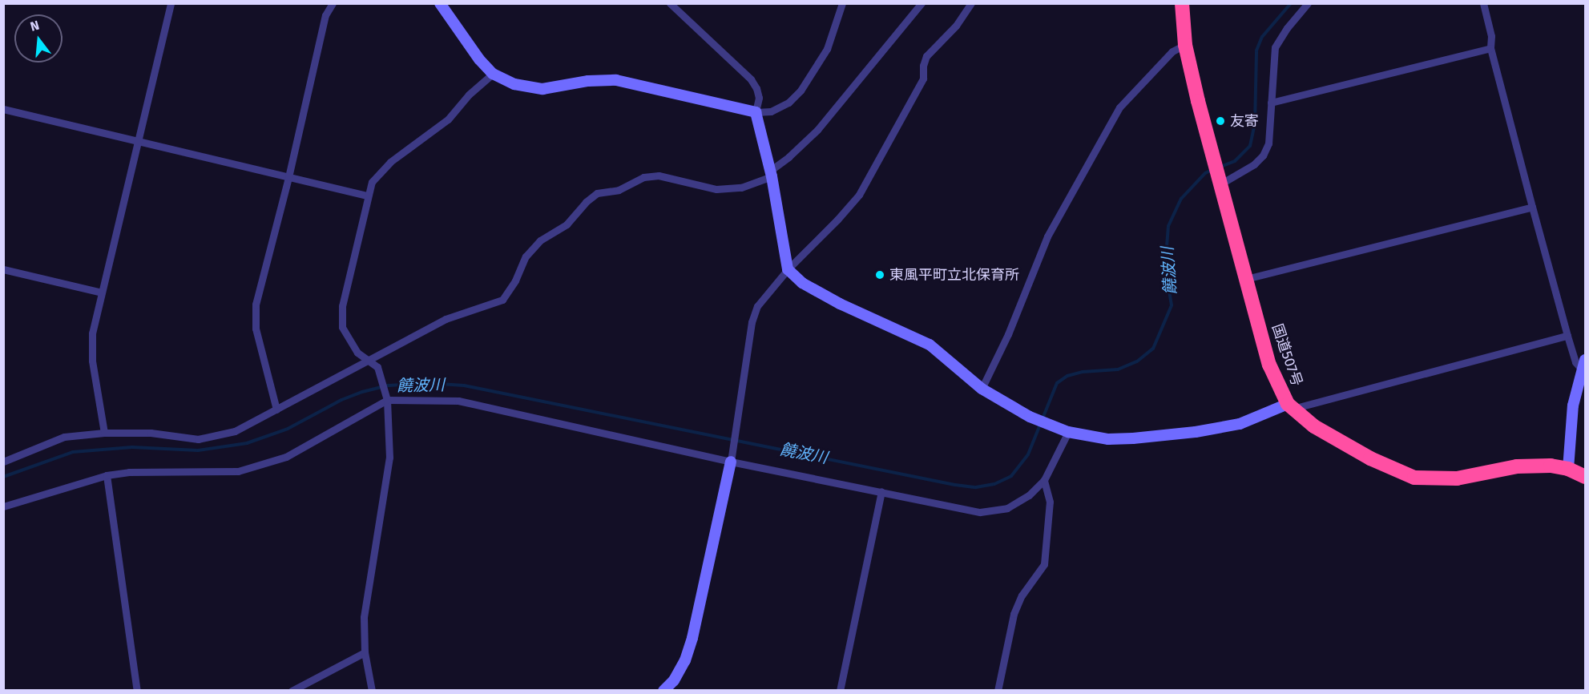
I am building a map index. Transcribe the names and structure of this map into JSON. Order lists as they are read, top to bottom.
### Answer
{
  "streets": {
    "highway": ["国道507号"]
  },
  "water": ["饒波川"],
  "places": ["友寄", "東風平町立北保育所"],
  "north": "top"
}
